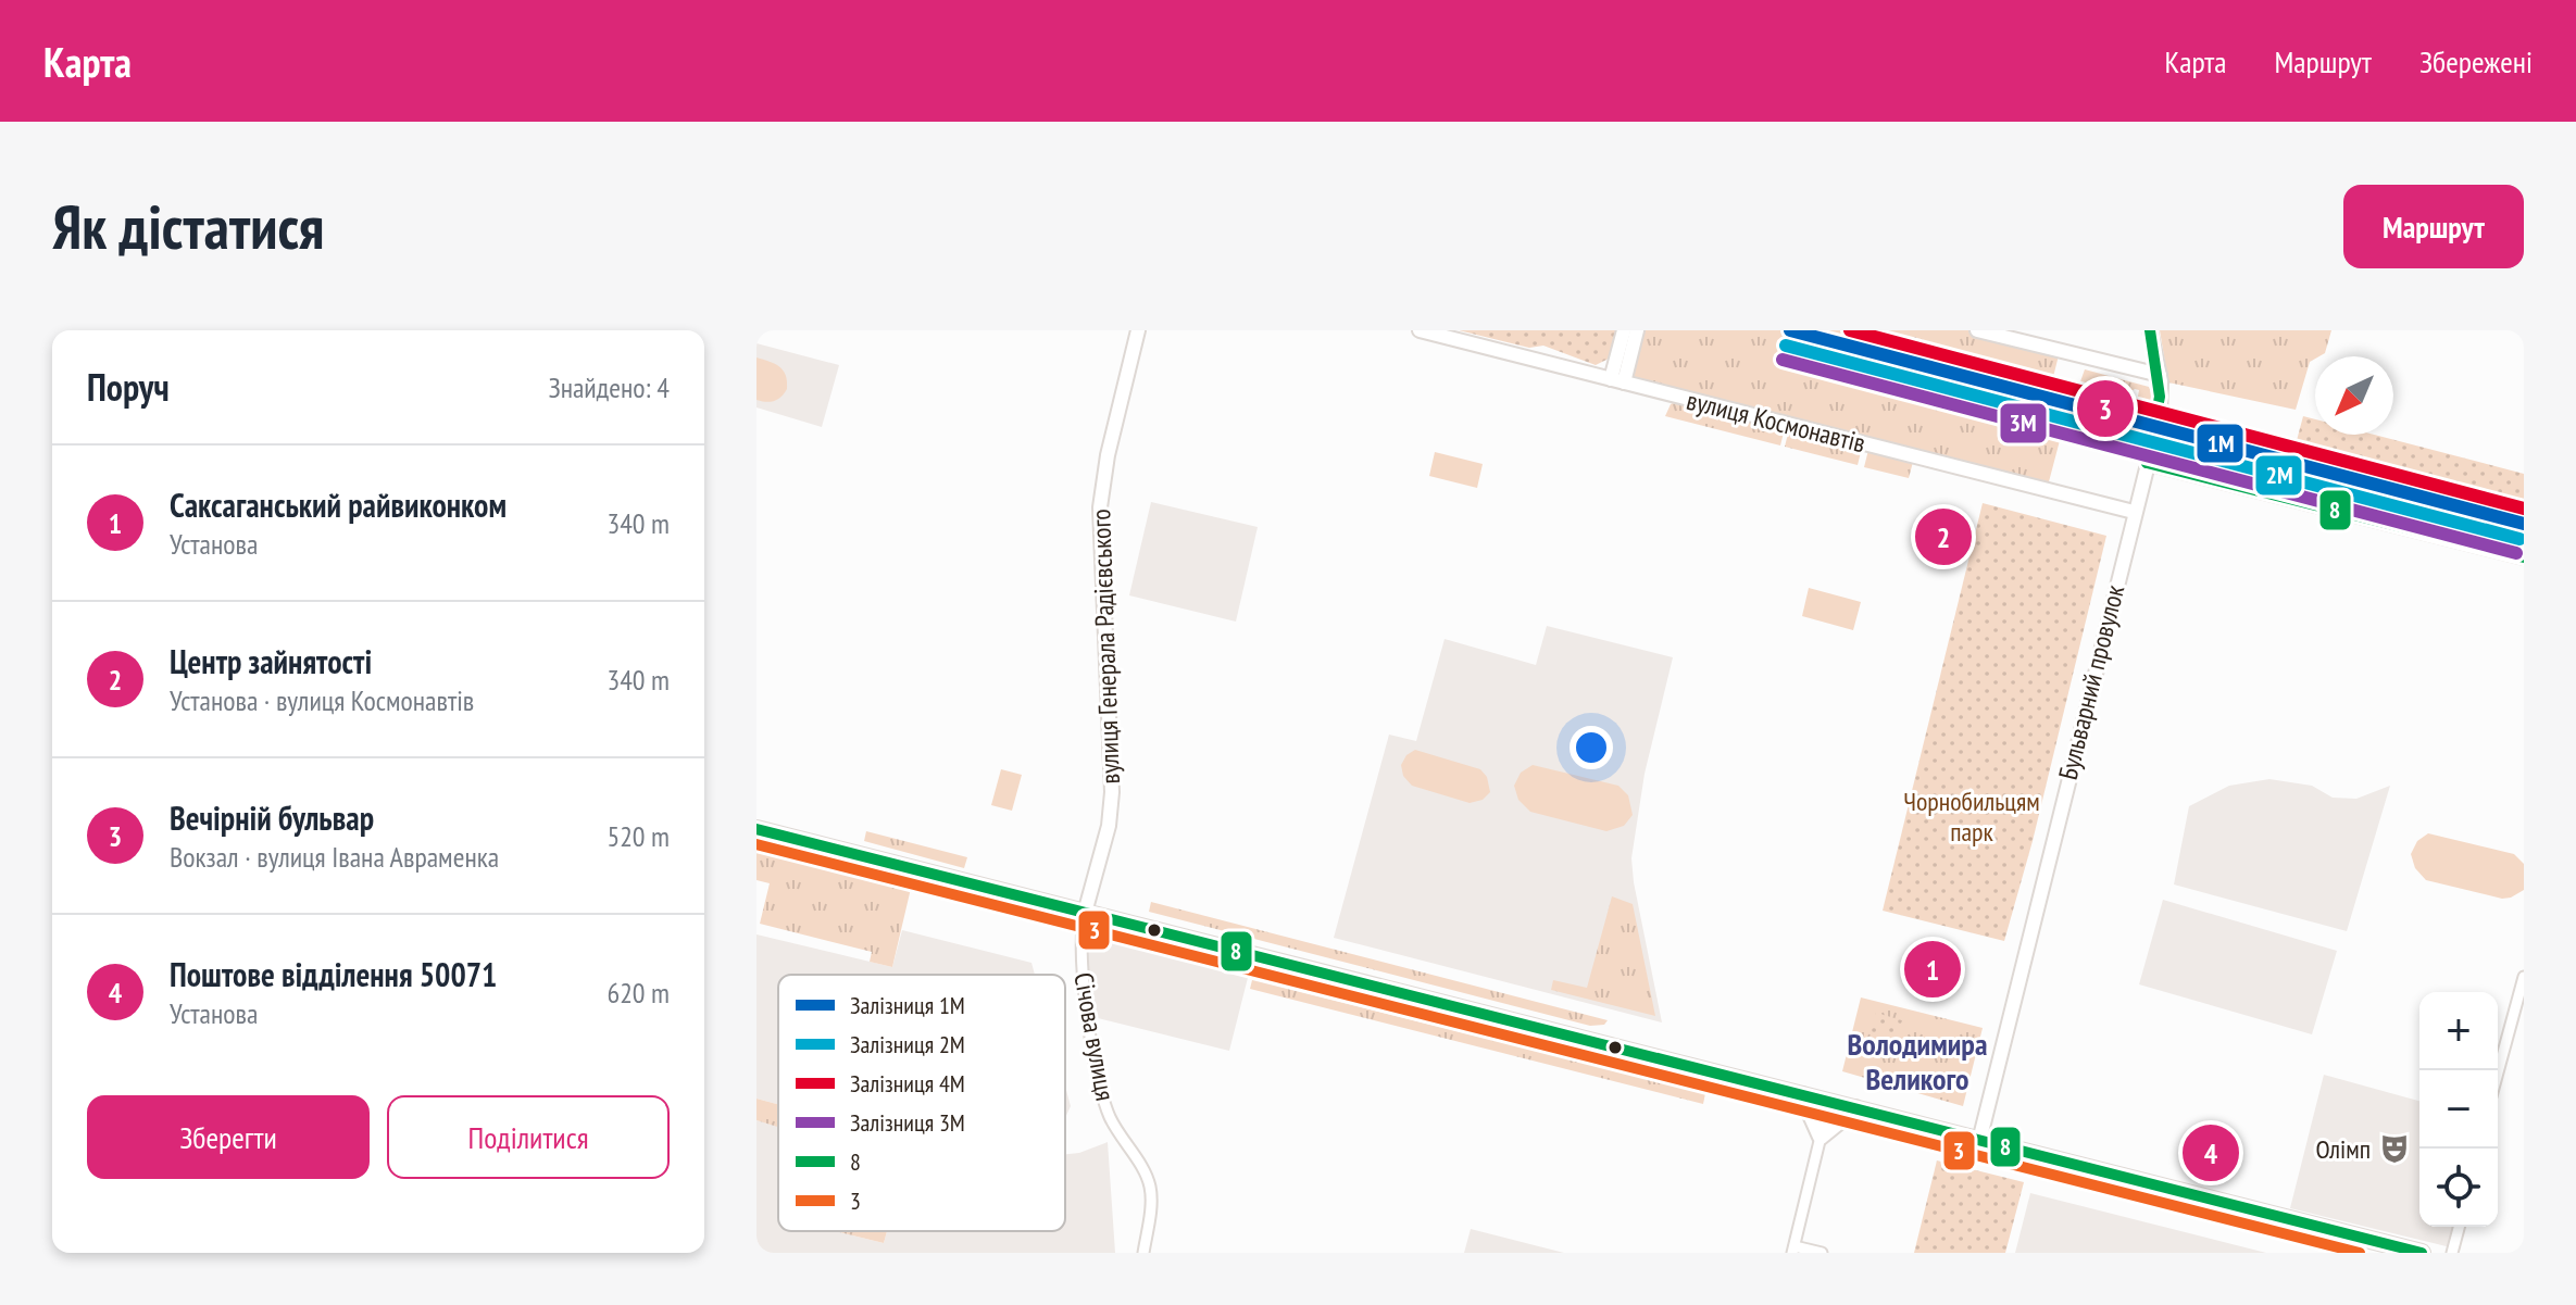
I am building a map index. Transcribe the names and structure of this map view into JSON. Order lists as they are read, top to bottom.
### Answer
{
  "streets": {
    "street": [
      "вулиця Космонавтів",
      "вулиця Генерала Радієвського",
      "Бульварний провулок",
      "Січова вулиця"
    ]
  },
  "crossings": [
    ["вулиця Космонавтів", "Бульварний провулок"],
    ["вулиця Генерала Радієвського", "Січова вулиця"]
  ],
  "districts": ["Володимира Великого"],
  "parks": ["Чорнобильцям парк"],
  "places": {
    "theatre": ["Олімп"]
  },
  "lines": [
    "rail line 1М",
    "rail line 4М",
    "transit line 8",
    "rail line 2М",
    "rail line 3М",
    "transit line 3"
  ],
  "legend": [
    "Залізниця 1М",
    "Залізниця 2М",
    "Залізниця 4М",
    "Залізниця 3М",
    "8",
    "3"
  ],
  "north": "bottom left",
  "page": {
    "header": "Карта",
    "nav": ["Карта", "Маршрут", "Збережені"],
    "buttons": [
      "Маршрут",
      ["Зберегти", "Поділитися"]
    ],
    "title": "Як дістатися",
    "heading": ["Поруч", "Знайдено: 4"],
    "pins": [
      "3",
      "2",
      "1",
      "4"
    ],
    "list": [
      {
        "mark": "1",
        "name": "Саксаганський райвиконком",
        "note": "Установа",
        "value": "340 m"
      },
      {
        "mark": "2",
        "name": "Центр зайнятості",
        "note": "Установа · вулиця Космонавтів",
        "value": "340 m"
      },
      {
        "mark": "3",
        "name": "Вечірній бульвар",
        "note": "Вокзал · вулиця Івана Авраменка",
        "value": "520 m"
      },
      {
        "mark": "4",
        "name": "Поштове відділення 50071",
        "note": "Установа",
        "value": "620 m"
      }
    ],
    "map_buttons": ["+", "−"]
  }
}
